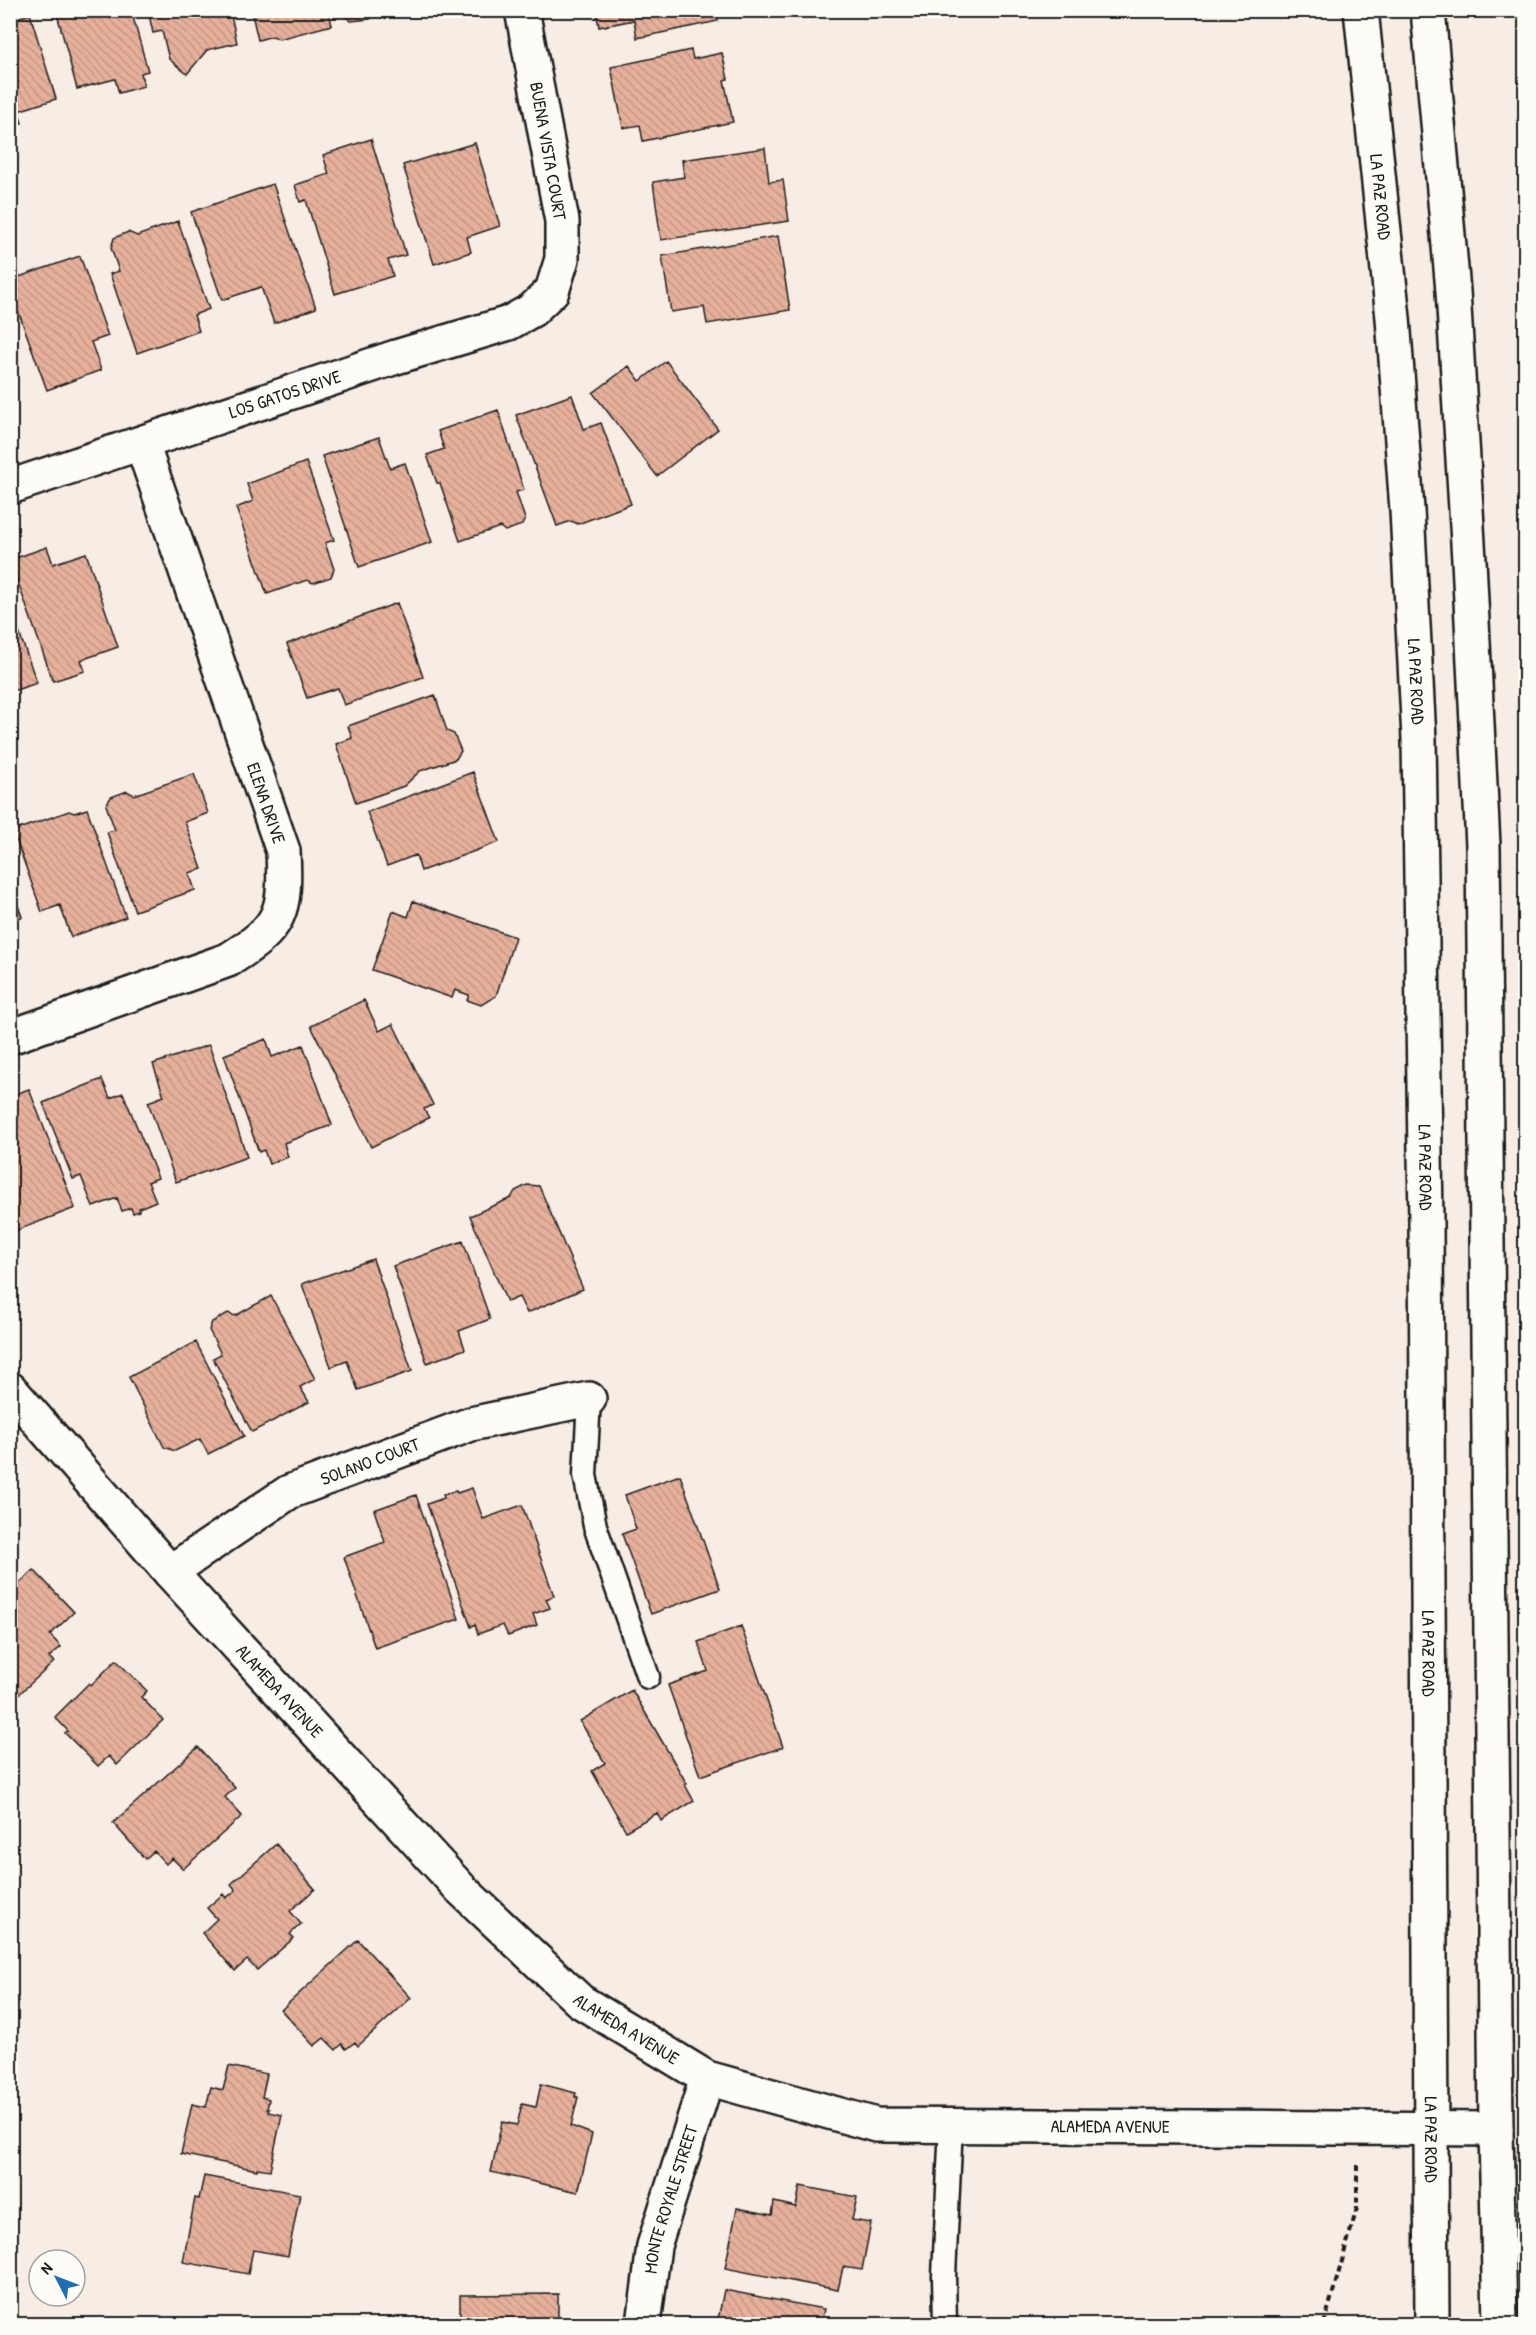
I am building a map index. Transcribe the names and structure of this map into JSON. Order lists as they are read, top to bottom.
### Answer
{
  "streets": {
    "main road": [
      "BUENA VISTA COURT",
      "LA PAZ ROAD",
      "LOS GATOS DRIVE",
      "ELENA DRIVE",
      "SOLANO COURT",
      "ALAMEDA AVENUE",
      "MONTE ROYALE STREET"
    ]
  },
  "crossings": [
    ["BUENA VISTA COURT", "LOS GATOS DRIVE"],
    ["LA PAZ ROAD", "ALAMEDA AVENUE"],
    ["LOS GATOS DRIVE", "ELENA DRIVE"],
    ["SOLANO COURT", "ALAMEDA AVENUE"],
    ["ALAMEDA AVENUE", "MONTE ROYALE STREET"]
  ],
  "north": "top left"
}
